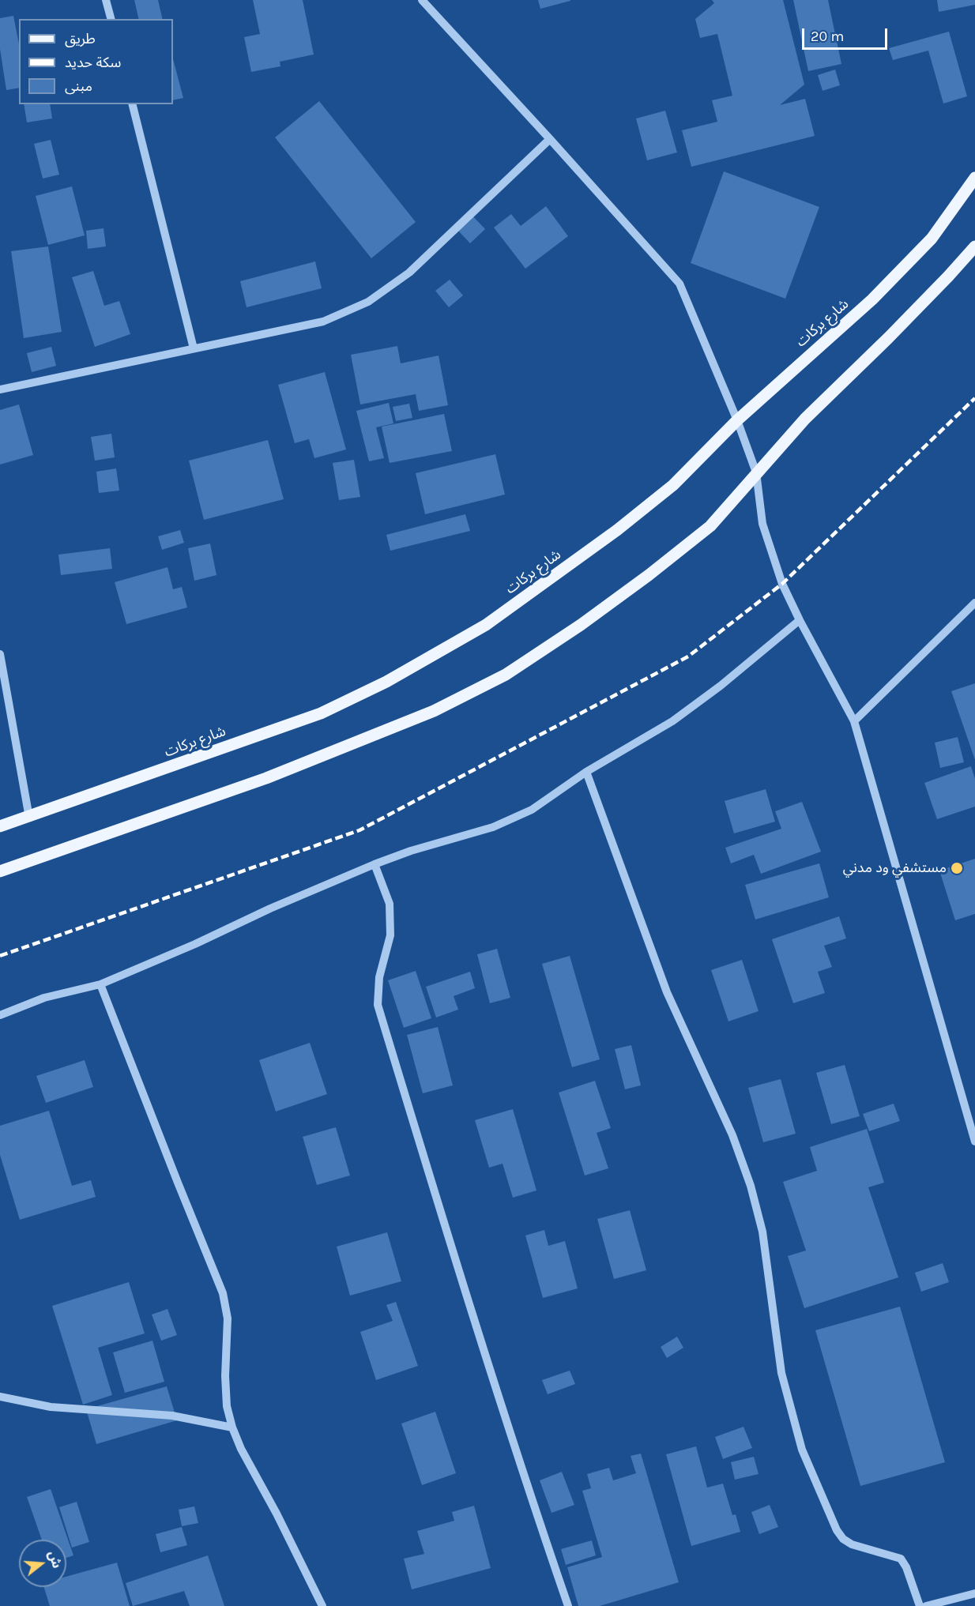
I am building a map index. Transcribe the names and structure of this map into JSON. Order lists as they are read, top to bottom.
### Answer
{
  "streets": {
    "main road": ["شارع بركات"]
  },
  "places": ["مستشفي ود مدني"],
  "legend": ["طريق", "سكة حديد", "مبنى"],
  "scale_bar": "20 m",
  "north": "right"
}
